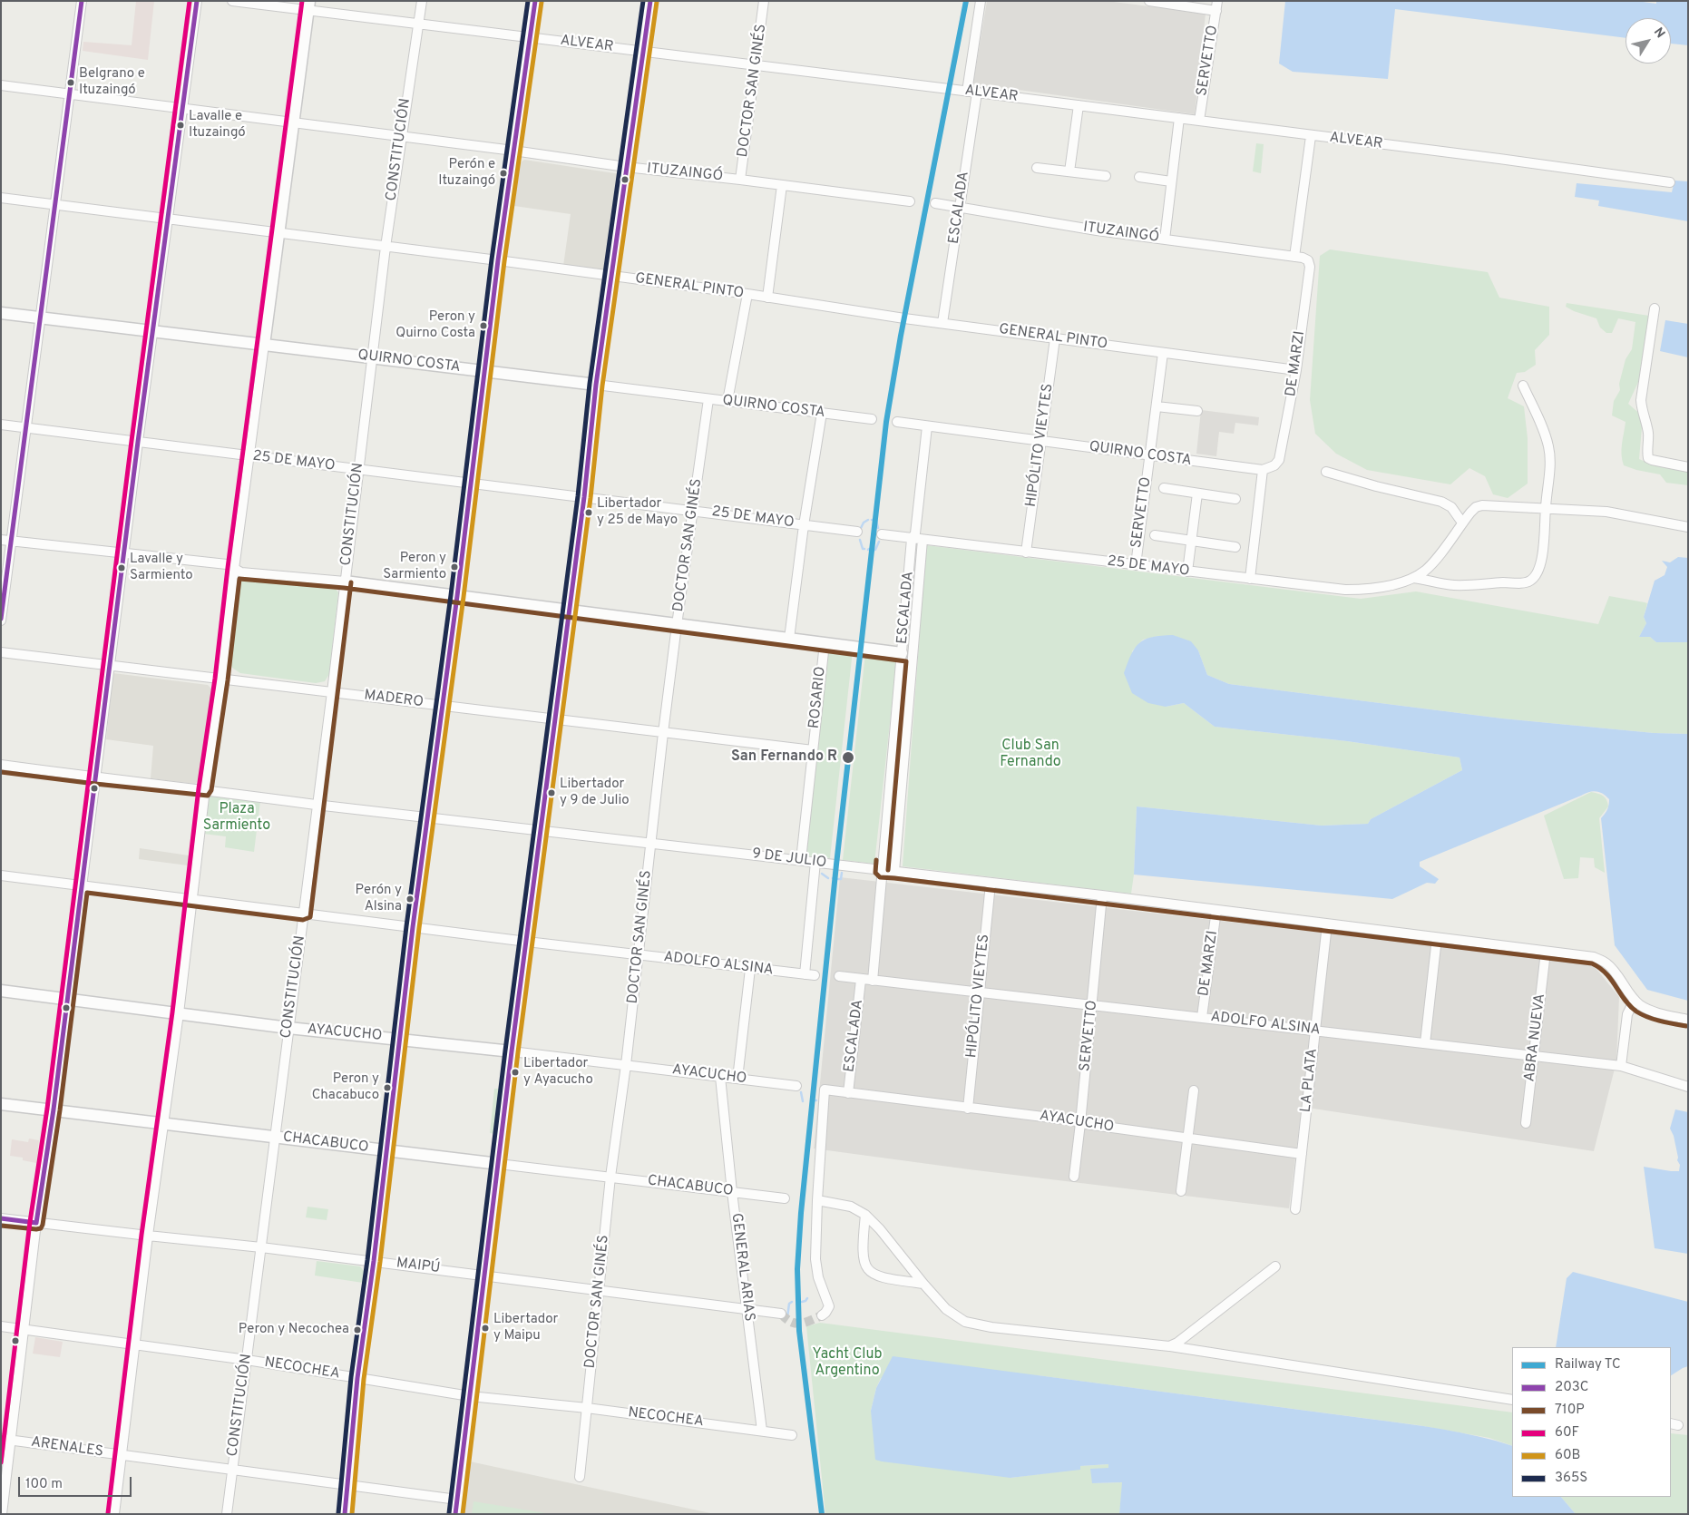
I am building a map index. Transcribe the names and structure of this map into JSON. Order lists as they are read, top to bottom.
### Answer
{
  "streets": {
    "street": [
      "ALVEAR",
      "SERVETTO",
      "DOCTOR SAN GINÉS",
      "CONSTITUCIÓN",
      "ITUZAINGÓ",
      "ESCALADA",
      "GENERAL PINTO",
      "QUIRNO COSTA",
      "DE MARZI",
      "HIPÓLITO VIEYTES",
      "25 DE MAYO",
      "ROSARIO",
      "MADERO",
      "9 DE JULIO",
      "ADOLFO ALSINA",
      "AYACUCHO",
      "ABRA NUEVA",
      "LA PLATA",
      "CHACABUCO",
      "MAIPÚ",
      "GENERAL ARIAS",
      "NECOCHEA",
      "ARENALES"
    ]
  },
  "crossings": [
    ["ALVEAR", "SERVETTO"],
    ["ALVEAR", "DOCTOR SAN GINÉS"],
    ["ALVEAR", "CONSTITUCIÓN"],
    ["ALVEAR", "ESCALADA"],
    ["SERVETTO", "GENERAL PINTO"],
    ["SERVETTO", "QUIRNO COSTA"],
    ["SERVETTO", "25 DE MAYO"],
    ["SERVETTO", "9 DE JULIO"],
    ["SERVETTO", "ADOLFO ALSINA"],
    ["SERVETTO", "AYACUCHO"],
    ["DOCTOR SAN GINÉS", "ITUZAINGÓ"],
    ["DOCTOR SAN GINÉS", "QUIRNO COSTA"],
    ["DOCTOR SAN GINÉS", "25 DE MAYO"],
    ["DOCTOR SAN GINÉS", "MADERO"],
    ["DOCTOR SAN GINÉS", "9 DE JULIO"],
    ["DOCTOR SAN GINÉS", "ADOLFO ALSINA"],
    ["DOCTOR SAN GINÉS", "AYACUCHO"],
    ["DOCTOR SAN GINÉS", "CHACABUCO"],
    ["DOCTOR SAN GINÉS", "MAIPÚ"],
    ["DOCTOR SAN GINÉS", "NECOCHEA"],
    ["CONSTITUCIÓN", "ITUZAINGÓ"],
    ["CONSTITUCIÓN", "GENERAL PINTO"],
    ["CONSTITUCIÓN", "QUIRNO COSTA"],
    ["CONSTITUCIÓN", "25 DE MAYO"],
    ["CONSTITUCIÓN", "MADERO"],
    ["CONSTITUCIÓN", "9 DE JULIO"],
    ["CONSTITUCIÓN", "ADOLFO ALSINA"],
    ["CONSTITUCIÓN", "AYACUCHO"],
    ["CONSTITUCIÓN", "CHACABUCO"],
    ["CONSTITUCIÓN", "MAIPÚ"],
    ["CONSTITUCIÓN", "NECOCHEA"],
    ["CONSTITUCIÓN", "ARENALES"],
    ["ITUZAINGÓ", "ESCALADA"],
    ["ITUZAINGÓ", "DE MARZI"],
    ["ESCALADA", "GENERAL PINTO"],
    ["ESCALADA", "QUIRNO COSTA"],
    ["ESCALADA", "25 DE MAYO"],
    ["ESCALADA", "9 DE JULIO"],
    ["ESCALADA", "ADOLFO ALSINA"],
    ["ESCALADA", "AYACUCHO"],
    ["GENERAL PINTO", "DE MARZI"],
    ["GENERAL PINTO", "HIPÓLITO VIEYTES"],
    ["QUIRNO COSTA", "DE MARZI"],
    ["QUIRNO COSTA", "HIPÓLITO VIEYTES"],
    ["DE MARZI", "9 DE JULIO"],
    ["DE MARZI", "ADOLFO ALSINA"],
    ["HIPÓLITO VIEYTES", "25 DE MAYO"],
    ["HIPÓLITO VIEYTES", "9 DE JULIO"],
    ["HIPÓLITO VIEYTES", "ADOLFO ALSINA"],
    ["HIPÓLITO VIEYTES", "AYACUCHO"],
    ["ROSARIO", "MADERO"],
    ["ROSARIO", "9 DE JULIO"],
    ["9 DE JULIO", "ADOLFO ALSINA"],
    ["9 DE JULIO", "ABRA NUEVA"],
    ["9 DE JULIO", "LA PLATA"],
    ["ADOLFO ALSINA", "ABRA NUEVA"],
    ["ADOLFO ALSINA", "LA PLATA"],
    ["AYACUCHO", "LA PLATA"],
    ["AYACUCHO", "GENERAL ARIAS"],
    ["CHACABUCO", "GENERAL ARIAS"],
    ["MAIPÚ", "GENERAL ARIAS"],
    ["GENERAL ARIAS", "NECOCHEA"]
  ],
  "parks": ["Club San Fernando", "Plaza Sarmiento", "Yacht Club Argentino"],
  "places": [
    "Belgrano e Ituzaingó",
    "Lavalle e Ituzaingó",
    "Perón e Ituzaingó",
    "Peron y Quirno Costa",
    "Libertador y 25 de Mayo",
    "Peron y Sarmiento",
    "Lavalle y Sarmiento",
    "San Fernando R",
    "Libertador y 9 de Julio",
    "Perón y Alsina",
    "Libertador y Ayacucho",
    "Peron y Chacabuco",
    "Libertador y Maipu",
    "Peron y Necochea"
  ],
  "lines": [
    "rail line TC",
    "transit line 203C",
    "transit line 60F",
    "transit line 365S",
    "transit line 60B",
    "transit line 710P"
  ],
  "legend": [
    "Railway TC",
    "203C",
    "710P",
    "60F",
    "60B",
    "365S"
  ],
  "scale_bar": "100 m",
  "north": "top right"
}
